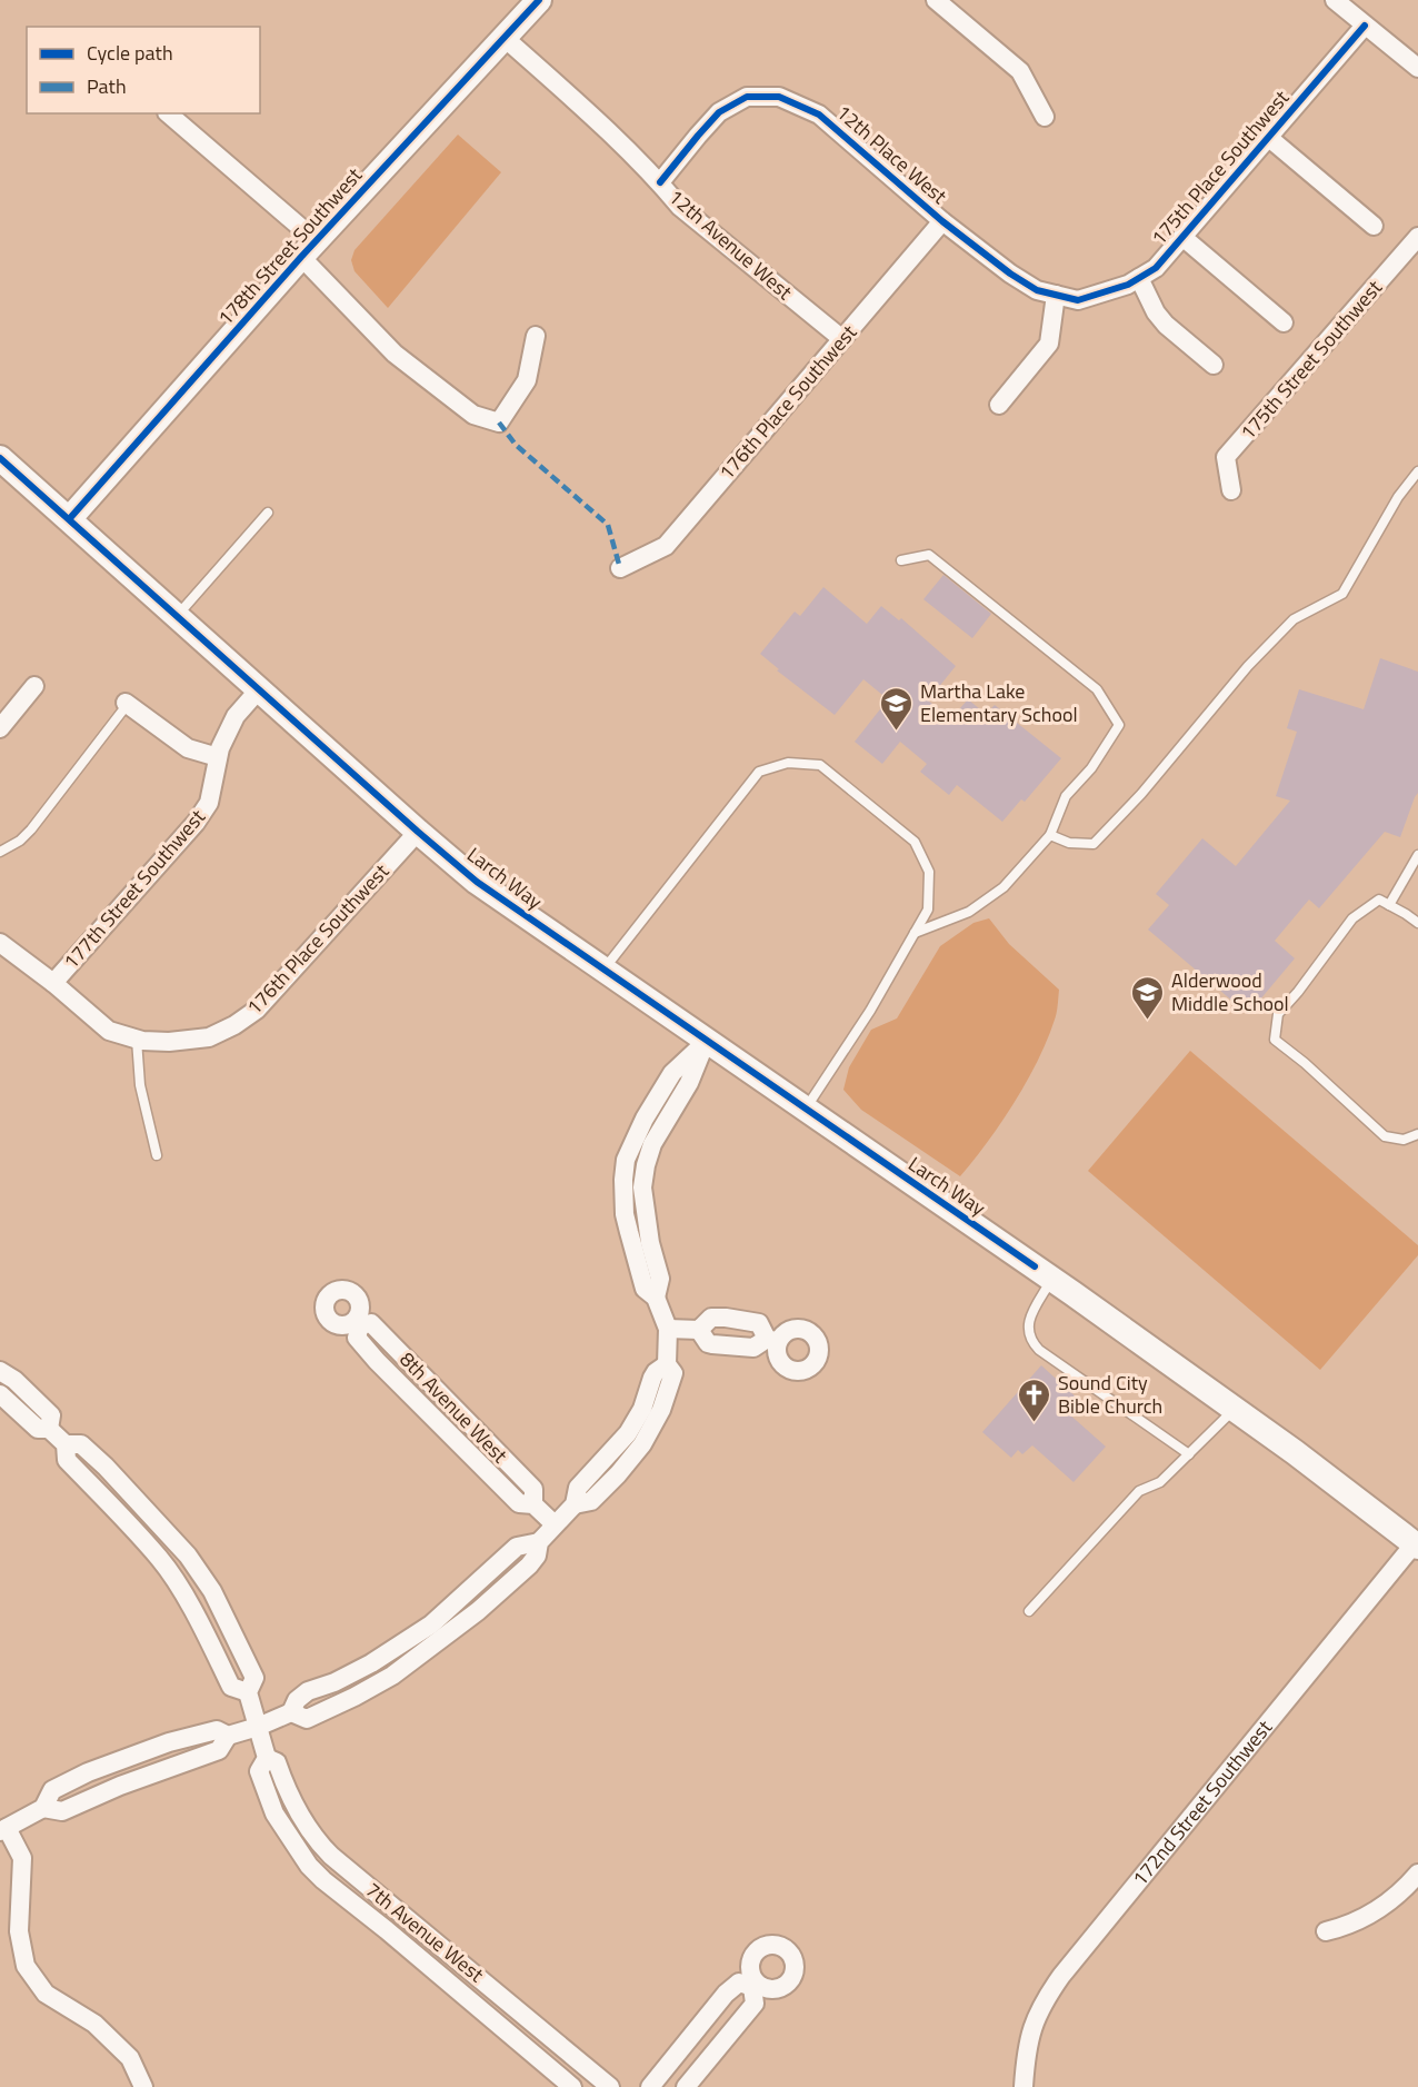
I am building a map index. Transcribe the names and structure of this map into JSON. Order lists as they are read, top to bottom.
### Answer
{
  "streets": {
    "main road": ["178th Street Southwest", "Larch Way"],
    "street": [
      "12th Place West",
      "175th Place Southwest",
      "12th Avenue West",
      "175th Street Southwest",
      "176th Place Southwest",
      "177th Street Southwest",
      "8th Avenue West",
      "172nd Street Southwest",
      "7th Avenue West"
    ]
  },
  "crossings": [
    ["12th Place West", "175th Place Southwest"],
    ["12th Place West", "12th Avenue West"],
    ["12th Place West", "176th Place Southwest"],
    ["12th Avenue West", "178th Street Southwest"],
    ["12th Avenue West", "176th Place Southwest"],
    ["178th Street Southwest", "Larch Way"],
    ["176th Place Southwest", "Larch Way"],
    ["176th Place Southwest", "177th Street Southwest"],
    ["Larch Way", "177th Street Southwest"],
    ["Larch Way", "172nd Street Southwest"]
  ],
  "places": {
    "school or university": ["Martha Lake Elementary School", "Alderwood Middle School"],
    "church": ["Sound City Bible Church"]
  },
  "legend": ["Cycle path", "Path"]
}
